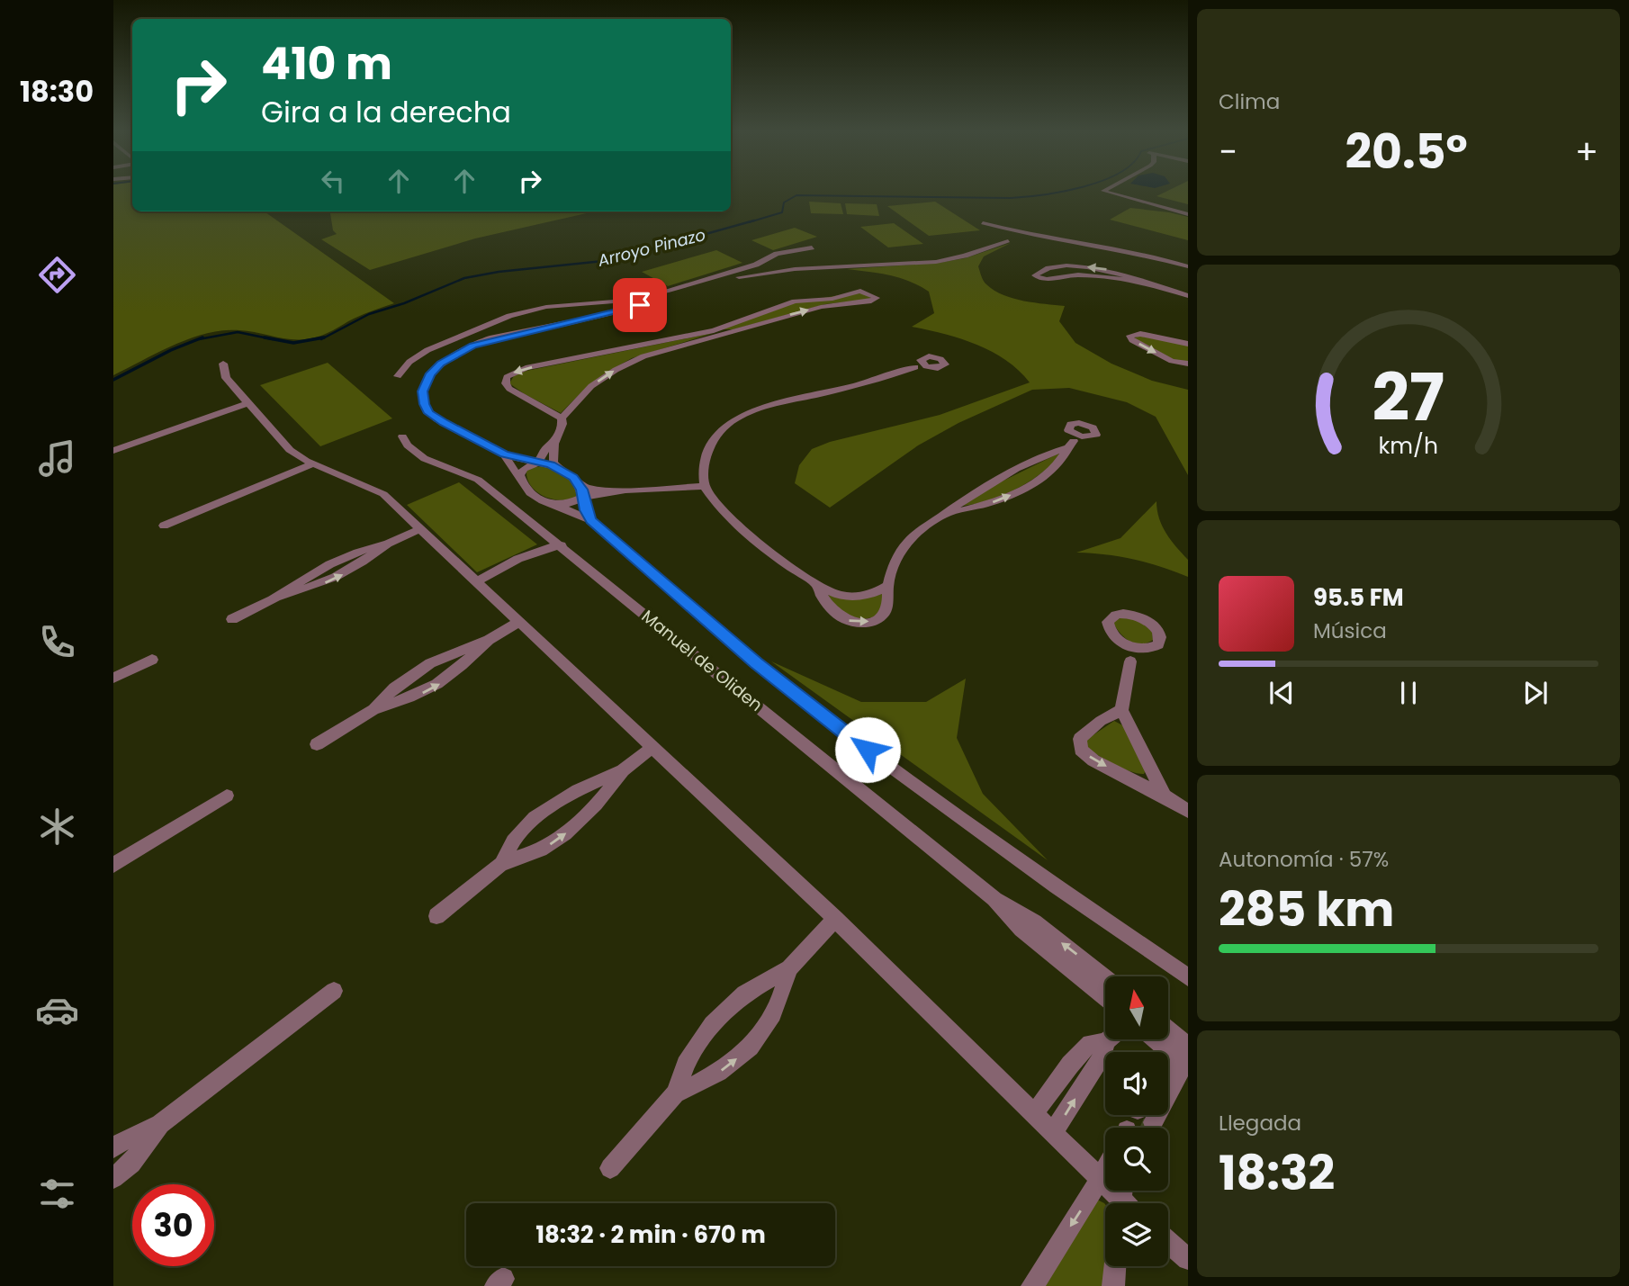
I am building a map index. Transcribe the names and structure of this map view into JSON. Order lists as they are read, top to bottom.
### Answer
{
  "streets": {
    "street": ["Manuel de Oliden"]
  },
  "water": ["Arroyo Pinazo"],
  "north": "top",
  "page": {
    "tabs": "18:30",
    "tile": [
      "Clima",
      ["Autonomía · 57%", "285 km"],
      ["Llegada", "18:32"]
    ],
    "turn": ["410 m", "Gira a la derecha"],
    "heat": ["−", "20.5°", "+"],
    "song": ["95.5 FM", "Música"],
    "limit": "30",
    "trip": "18:32 · 2 min · 670 m",
    "gauge": ["27", "km/h"]
  }
}
